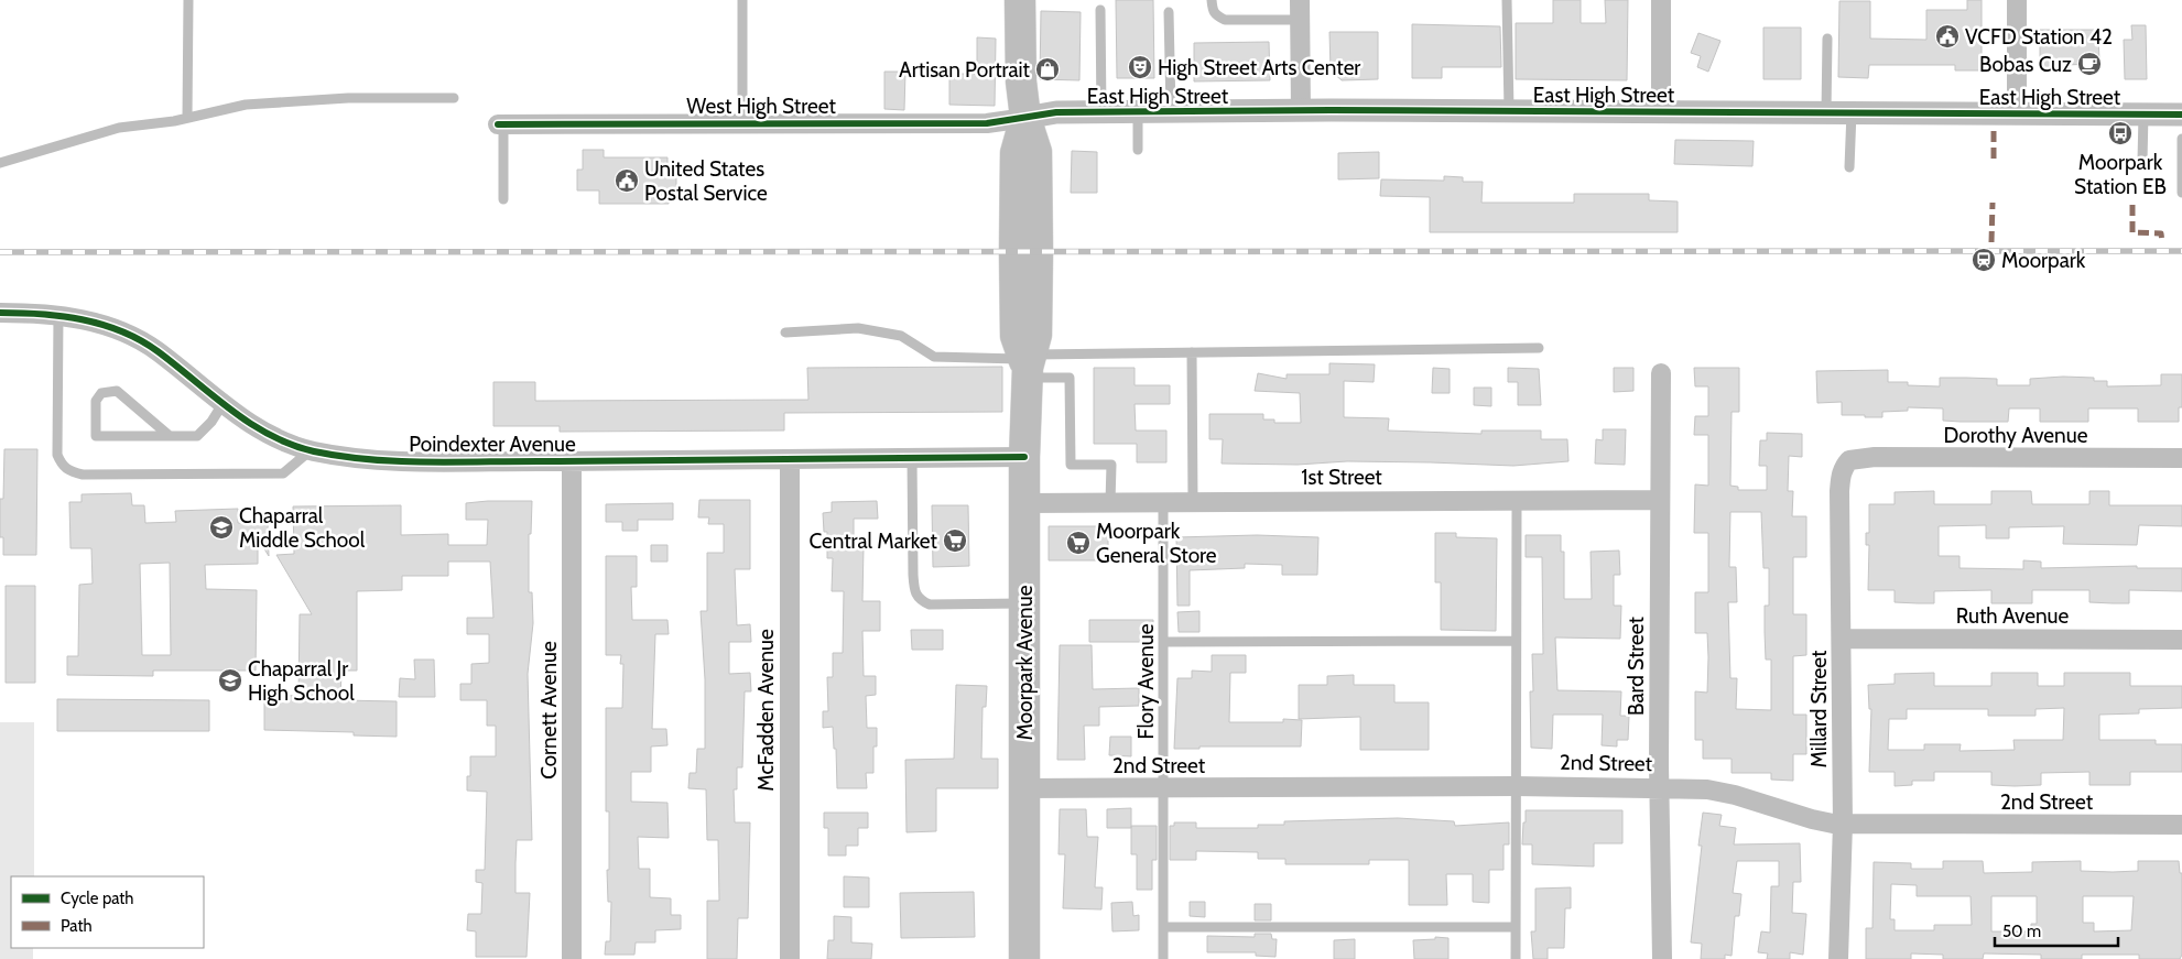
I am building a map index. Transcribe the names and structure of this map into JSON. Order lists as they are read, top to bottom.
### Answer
{
  "streets": {
    "main road": ["Moorpark Avenue"],
    "street": [
      "East High Street",
      "West High Street",
      "Dorothy Avenue",
      "Poindexter Avenue",
      "1st Street",
      "Ruth Avenue",
      "Bard Street",
      "Millard Street",
      "Cornett Avenue",
      "McFadden Avenue",
      "2nd Street"
    ],
    "lane": ["Flory Avenue"]
  },
  "crossings": [
    ["East High Street", "West High Street"],
    ["East High Street", "Moorpark Avenue"],
    ["West High Street", "Moorpark Avenue"],
    ["Dorothy Avenue", "Millard Street"],
    ["Poindexter Avenue", "Moorpark Avenue"],
    ["Poindexter Avenue", "Cornett Avenue"],
    ["Poindexter Avenue", "McFadden Avenue"],
    ["1st Street", "Moorpark Avenue"],
    ["1st Street", "Bard Street"],
    ["1st Street", "Flory Avenue"],
    ["Ruth Avenue", "Millard Street"],
    ["Moorpark Avenue", "2nd Street"],
    ["Bard Street", "2nd Street"],
    ["Flory Avenue", "2nd Street"],
    ["Millard Street", "2nd Street"]
  ],
  "places": {
    "public building": ["VCFD Station 42", "United States Postal Service"],
    "cafe": ["Bobas Cuz"],
    "theatre": ["High Street Arts Center"],
    "shop": ["Artisan Portrait"],
    "bus stop": ["Moorpark Station EB"],
    "station": ["Moorpark"],
    "school or university": ["Chaparral Middle School", "Chaparral Jr High School"],
    "supermarket": ["Central Market", "Moorpark General Store"]
  },
  "legend": ["Cycle path", "Path"],
  "scale_bar": "50 m"
}
